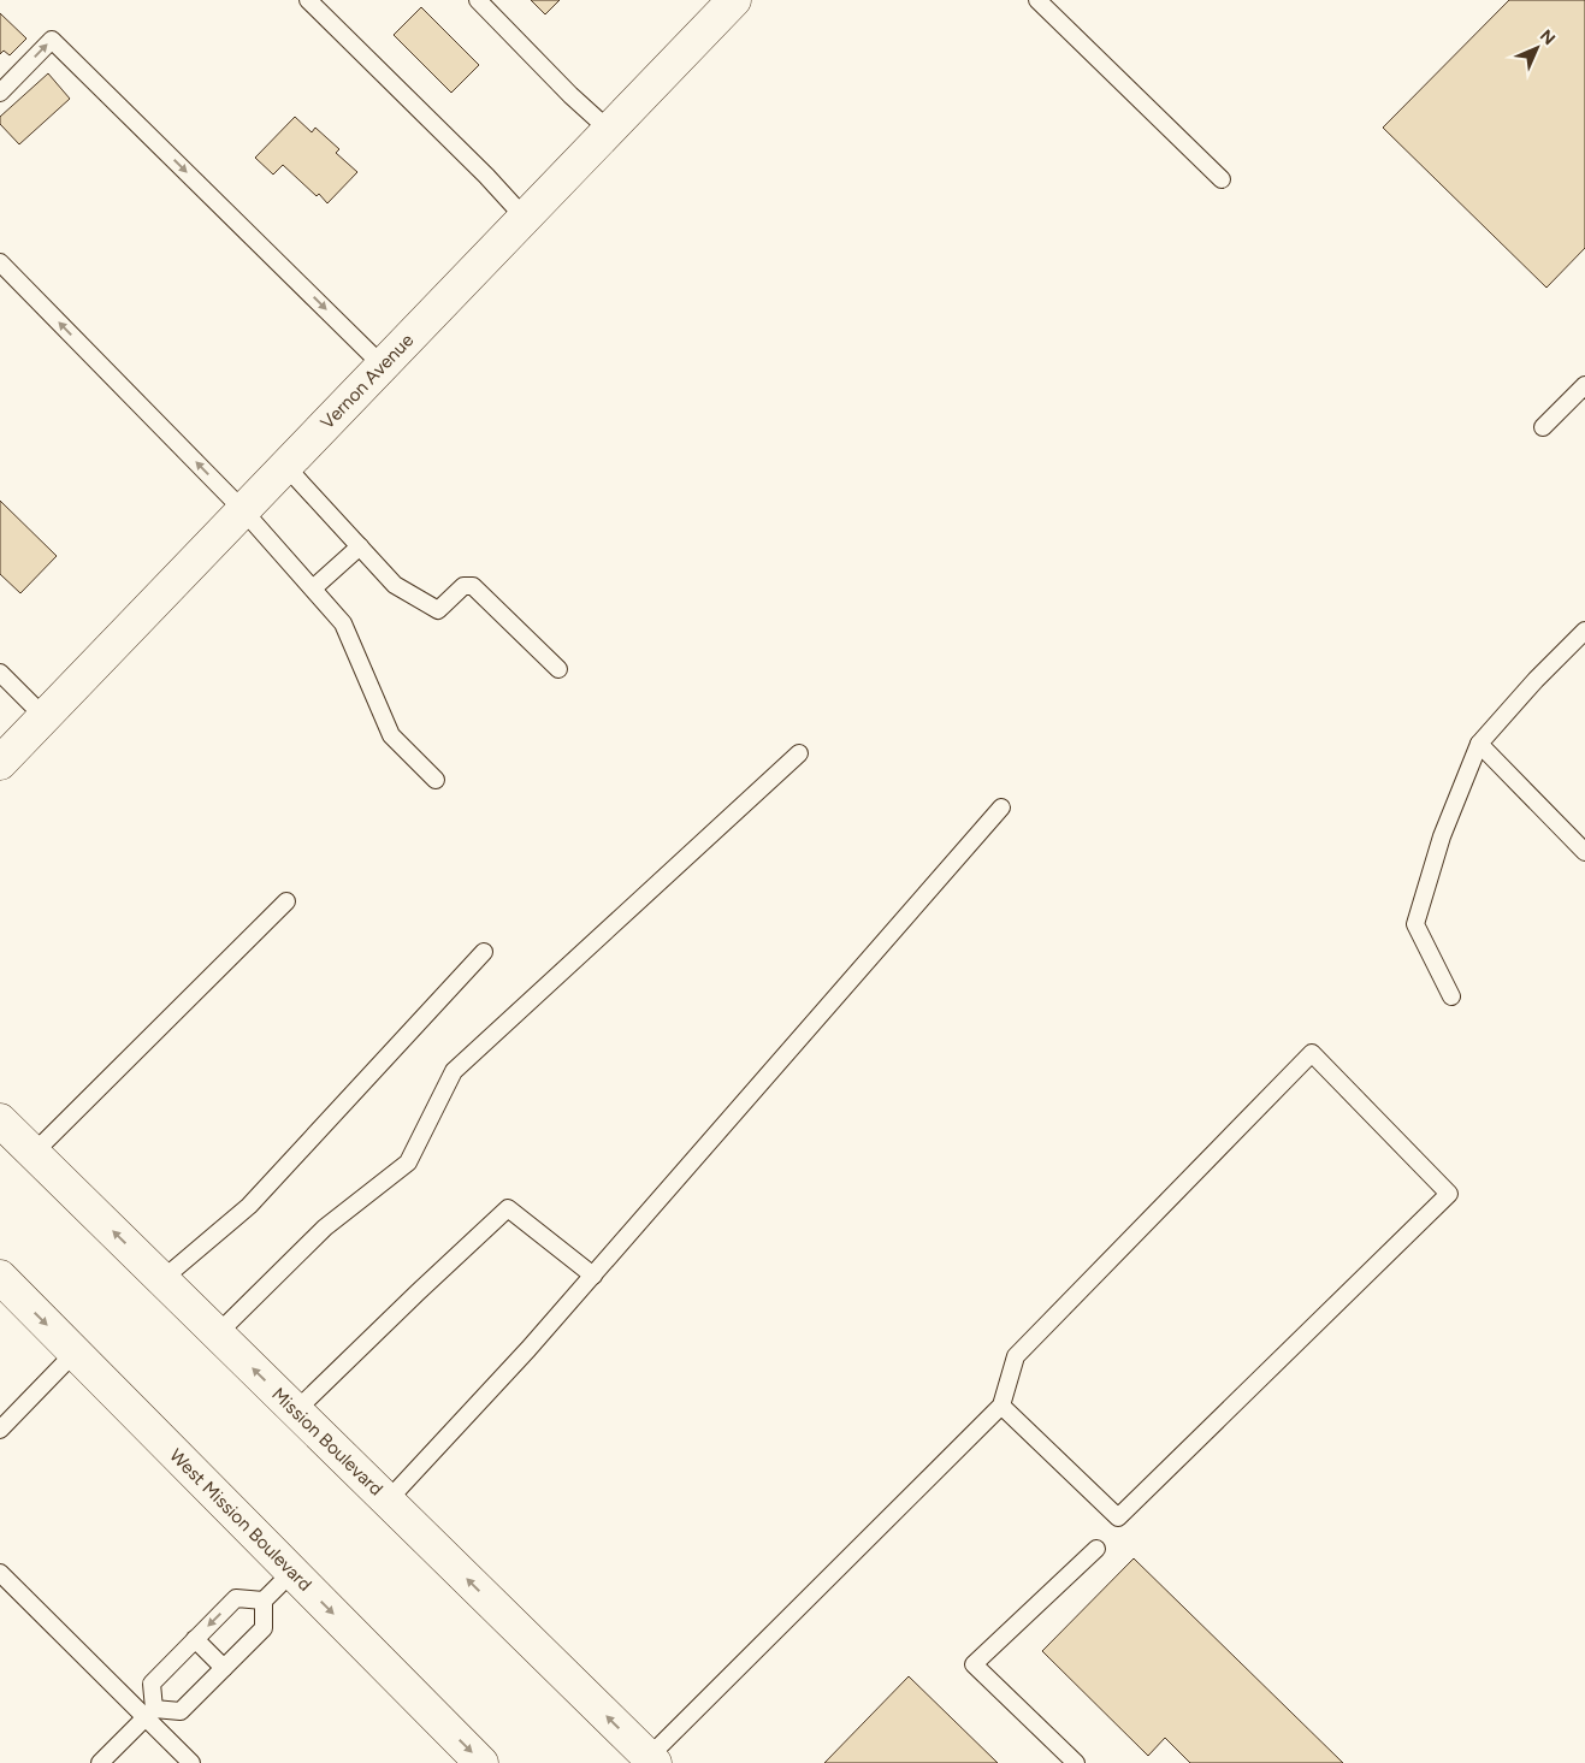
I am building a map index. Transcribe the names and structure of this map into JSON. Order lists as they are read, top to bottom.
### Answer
{
  "streets": {
    "main road": ["Vernon Avenue", "Mission Boulevard", "West Mission Boulevard"]
  },
  "one_way": ["Mission Boulevard", "West Mission Boulevard"],
  "north": "top right"
}
